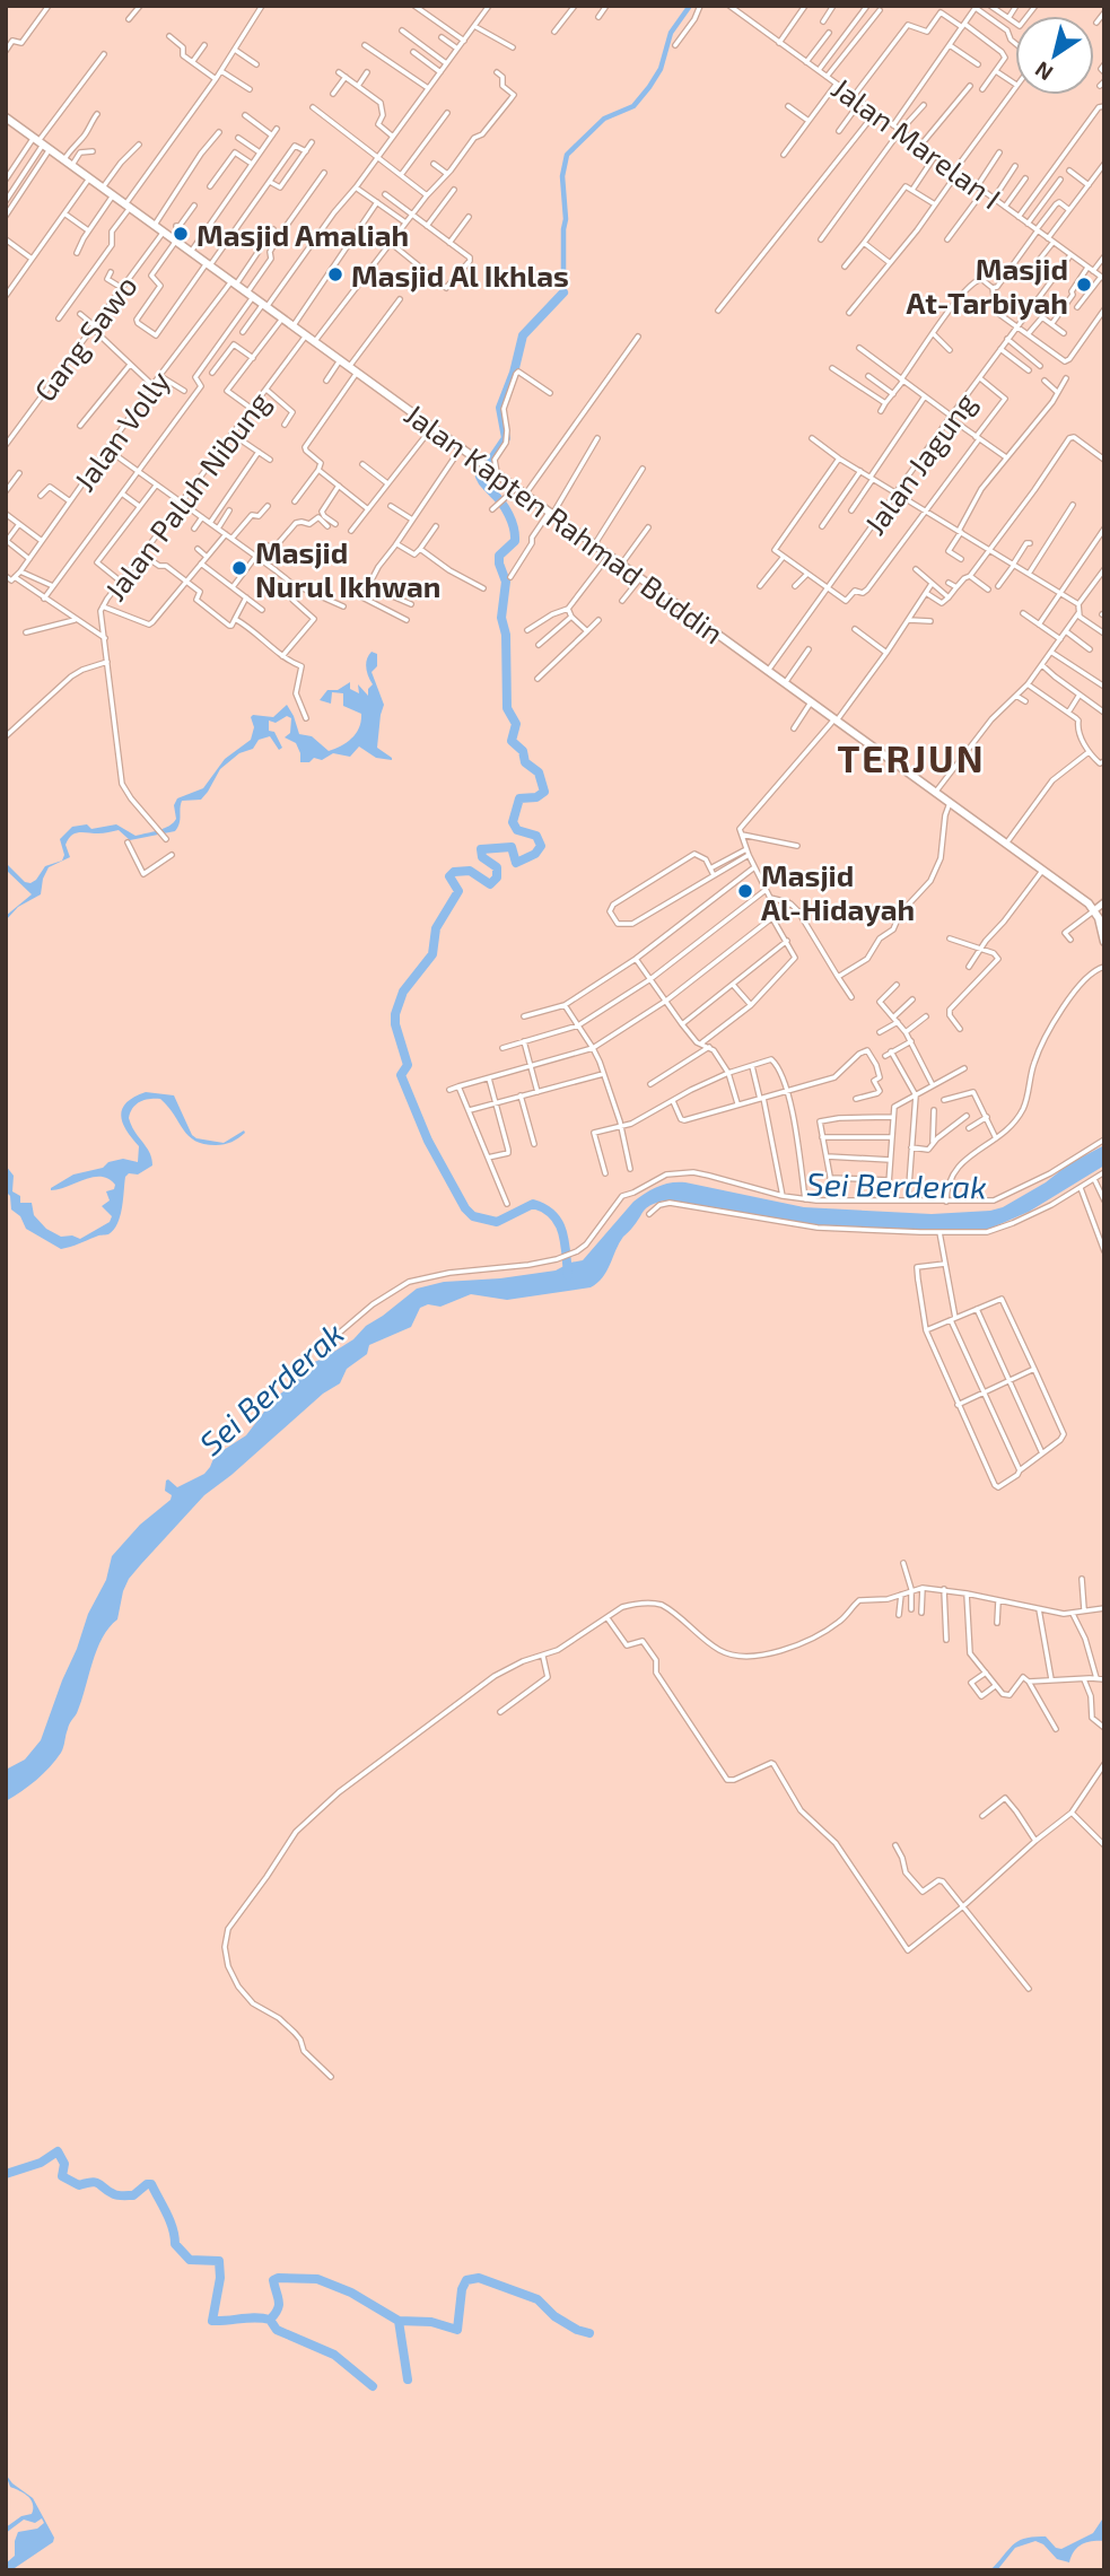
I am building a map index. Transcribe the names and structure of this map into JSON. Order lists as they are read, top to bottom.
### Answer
{
  "streets": {
    "main road": ["Jalan Kapten Rahmad Buddin"],
    "street": [
      "Jalan Marelan I",
      "Gang Sawo",
      "Jalan Volly",
      "Jalan Jagung",
      "Jalan Paluh Nibung"
    ]
  },
  "crossings": [
    ["Jalan Marelan I", "Jalan Jagung"],
    ["Gang Sawo", "Jalan Kapten Rahmad Buddin"],
    ["Jalan Volly", "Jalan Kapten Rahmad Buddin"],
    ["Jalan Jagung", "Jalan Kapten Rahmad Buddin"],
    ["Jalan Paluh Nibung", "Jalan Kapten Rahmad Buddin"]
  ],
  "districts": ["TERJUN"],
  "water": ["Sei Berderak"],
  "places": [
    "Masjid Amaliah",
    "Masjid Al Ikhlas",
    "Masjid At-Tarbiyah",
    "Masjid Nurul Ikhwan",
    "Masjid Al-Hidayah"
  ],
  "north": "bottom left"
}
